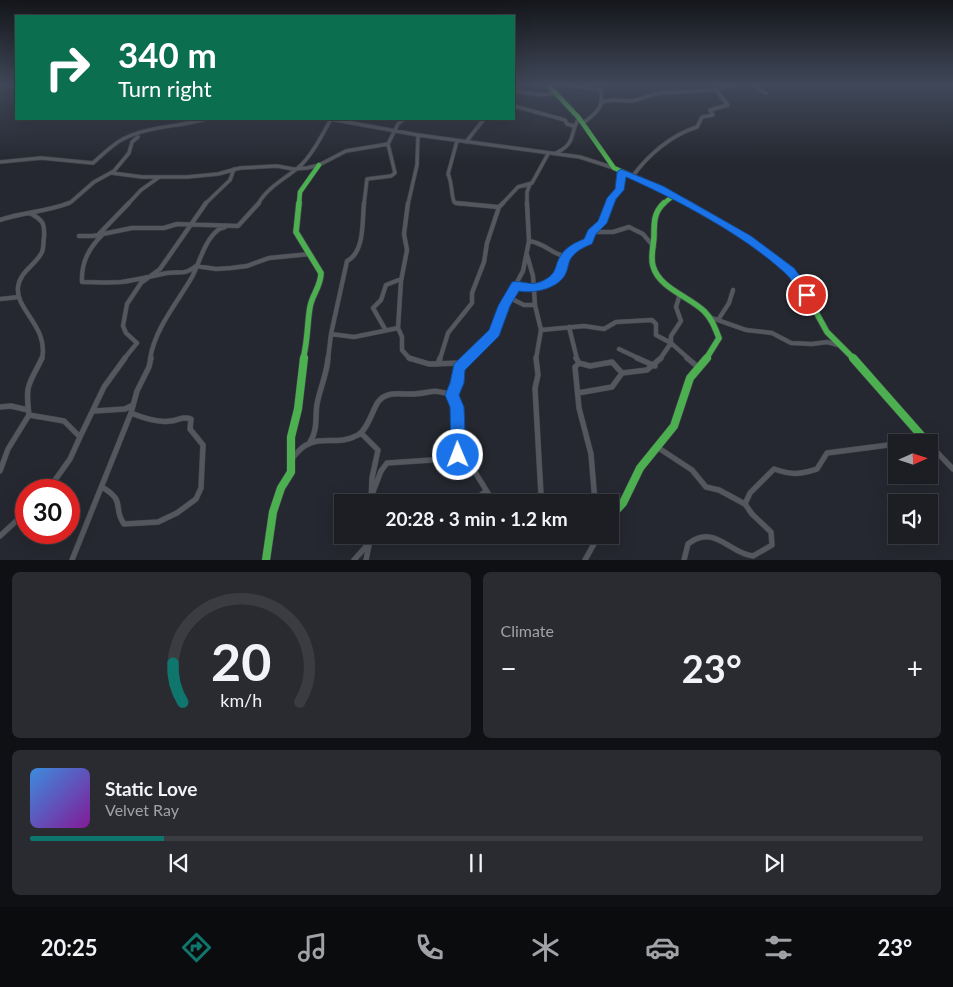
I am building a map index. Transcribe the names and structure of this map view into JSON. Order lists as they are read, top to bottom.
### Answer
{
  "north": "right",
  "page": {
    "turn": ["340 m", "Turn right"],
    "limit": "30",
    "trip": "20:28 · 3 min · 1.2 km",
    "tile": "Climate",
    "heat": ["−", "23°", "+"],
    "song": ["Static Love", "Velvet Ray"],
    "tabs": ["20:25", "23°"],
    "gauge": ["20", "km/h"]
  }
}
